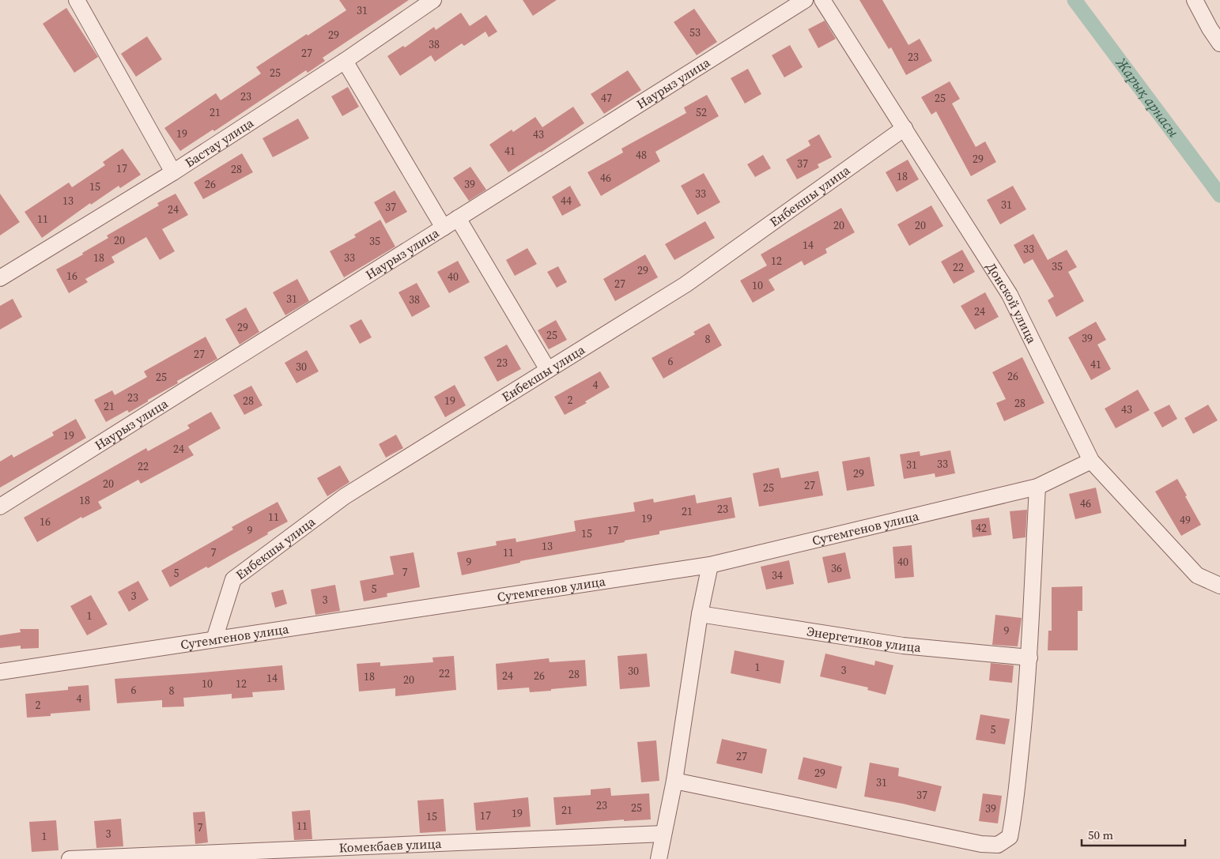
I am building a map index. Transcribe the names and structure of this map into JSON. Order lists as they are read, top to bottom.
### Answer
{
  "streets": {
    "street": [
      "Наурыз улица",
      "Бастау улица",
      "Енбекшы улица",
      "Донской улица",
      "Сутемгенов улица",
      "Энергетиков улица",
      "Комекбаев улица"
    ]
  },
  "crossings": [
    ["Енбекшы улица", "Донской улица"],
    ["Енбекшы улица", "Сутемгенов улица"],
    ["Донской улица", "Сутемгенов улица"]
  ],
  "water": ["Жарық арнасы"],
  "house_numbers": [
    "31",
    "53",
    "29",
    "38",
    "27",
    "23",
    "25",
    "23",
    "47",
    "25",
    "21",
    "52",
    "19",
    "43",
    "41",
    "48",
    "29",
    "37",
    "17",
    "28",
    "18",
    "46",
    "26",
    "39",
    "15",
    "33",
    "13",
    "44",
    "31",
    "37",
    "24",
    "11",
    "20",
    "20",
    "20",
    "35",
    "14",
    "33",
    "18",
    "33",
    "12",
    "35",
    "22",
    "29",
    "16",
    "40",
    "27",
    "10",
    "31",
    "38",
    "24",
    "29",
    "25",
    "39",
    "8",
    "27",
    "6",
    "23",
    "41",
    "30",
    "26",
    "25",
    "4",
    "23",
    "2",
    "28",
    "19",
    "28",
    "21",
    "43",
    "19",
    "24",
    "33",
    "31",
    "22",
    "29",
    "20",
    "27",
    "25",
    "18",
    "46",
    "23",
    "21",
    "11",
    "19",
    "49",
    "16",
    "42",
    "9",
    "17",
    "15",
    "13",
    "7",
    "11",
    "9",
    "40",
    "36",
    "7",
    "5",
    "34",
    "5",
    "3",
    "3",
    "1",
    "9",
    "1",
    "3",
    "30",
    "22",
    "28",
    "24",
    "26",
    "18",
    "14",
    "20",
    "10",
    "12",
    "6",
    "8",
    "4",
    "2",
    "5",
    "27",
    "29",
    "31",
    "37",
    "23",
    "25",
    "39",
    "21",
    "19",
    "17",
    "15",
    "11",
    "7",
    "3",
    "1"
  ],
  "scale_bar": "50 m"
}
